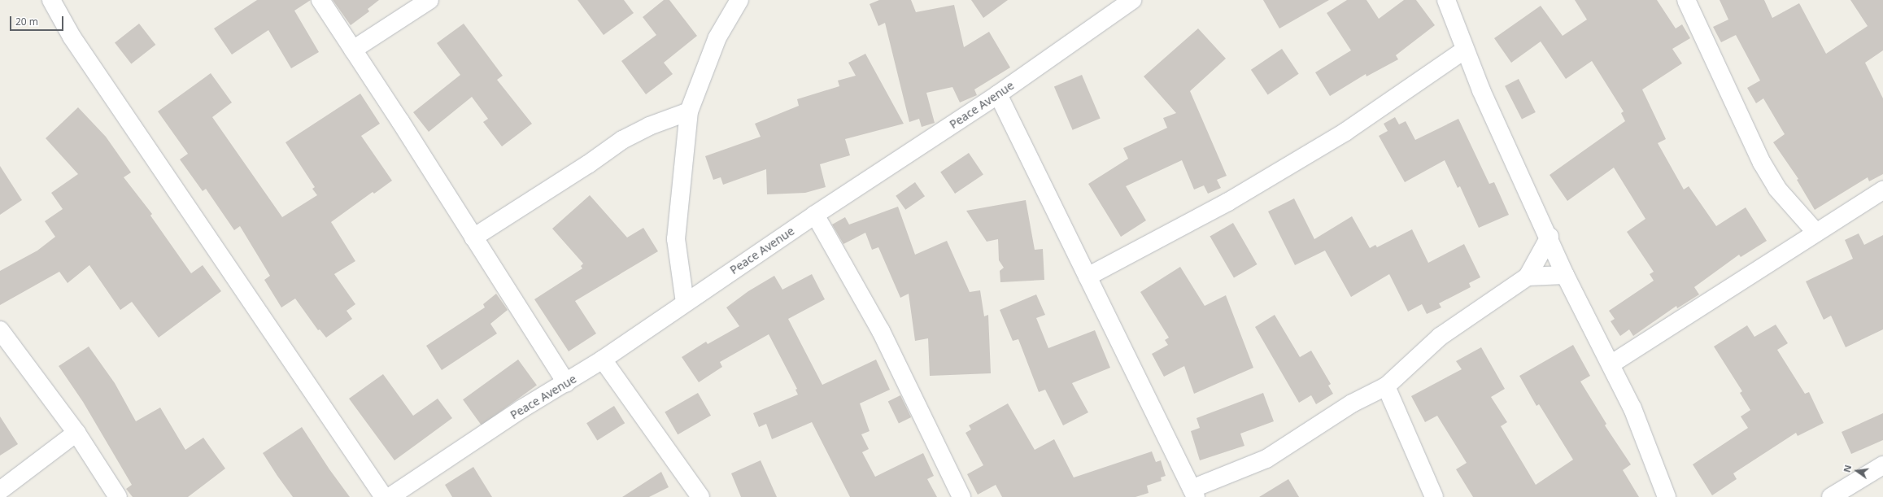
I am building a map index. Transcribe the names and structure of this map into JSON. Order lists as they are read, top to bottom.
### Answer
{
  "streets": {
    "street": ["Peace Avenue"]
  },
  "scale_bar": "20 m",
  "north": "left"
}
